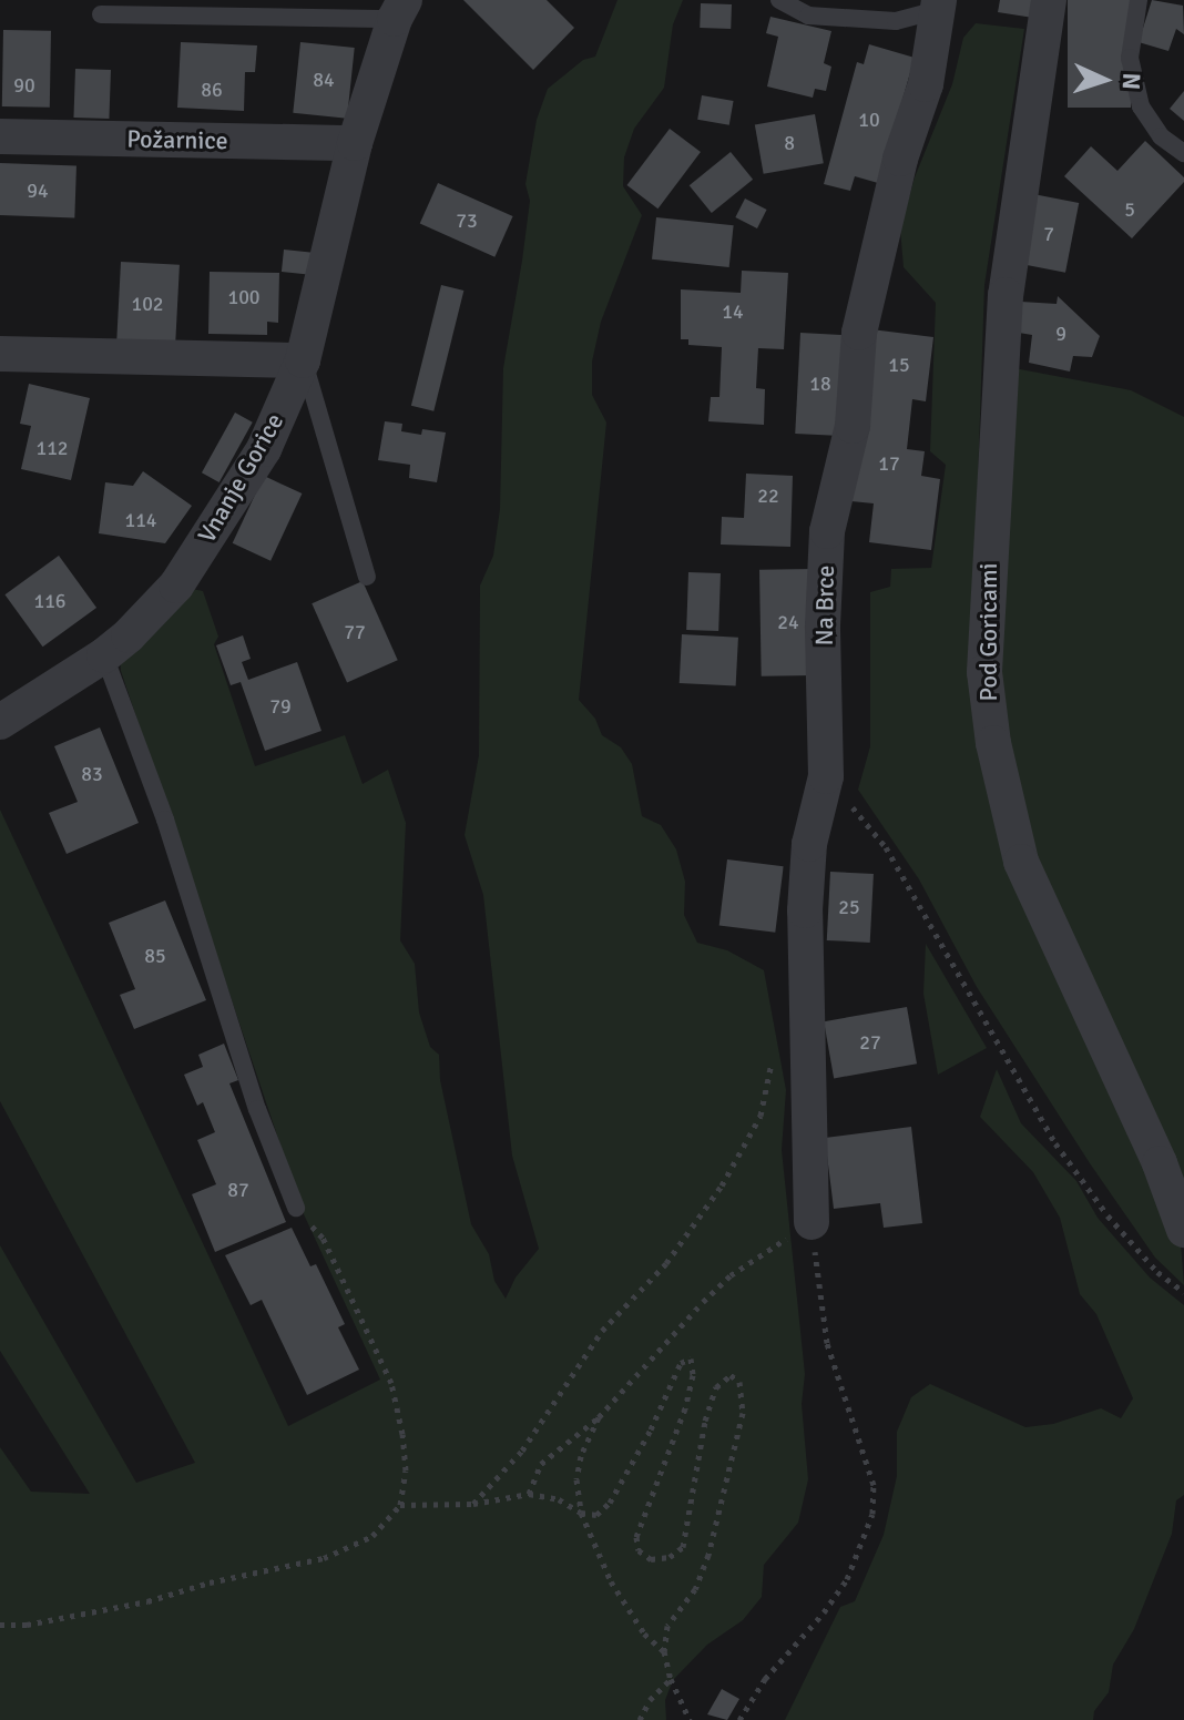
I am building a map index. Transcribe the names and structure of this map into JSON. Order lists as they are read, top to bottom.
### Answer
{
  "streets": {
    "street": [
      "Požarnice",
      "Vnanje Gorice",
      "Na Brce",
      "Pod Goricami"
    ]
  },
  "crossings": [
    ["Požarnice", "Vnanje Gorice"]
  ],
  "house_numbers": [
    "84",
    "90",
    "86",
    "10",
    "8",
    "94",
    "5",
    "73",
    "7",
    "100",
    "102",
    "14",
    "9",
    "15",
    "18",
    "112",
    "17",
    "22",
    "114",
    "116",
    "24",
    "77",
    "79",
    "83",
    "25",
    "85",
    "27",
    "87"
  ],
  "north": "right"
}
